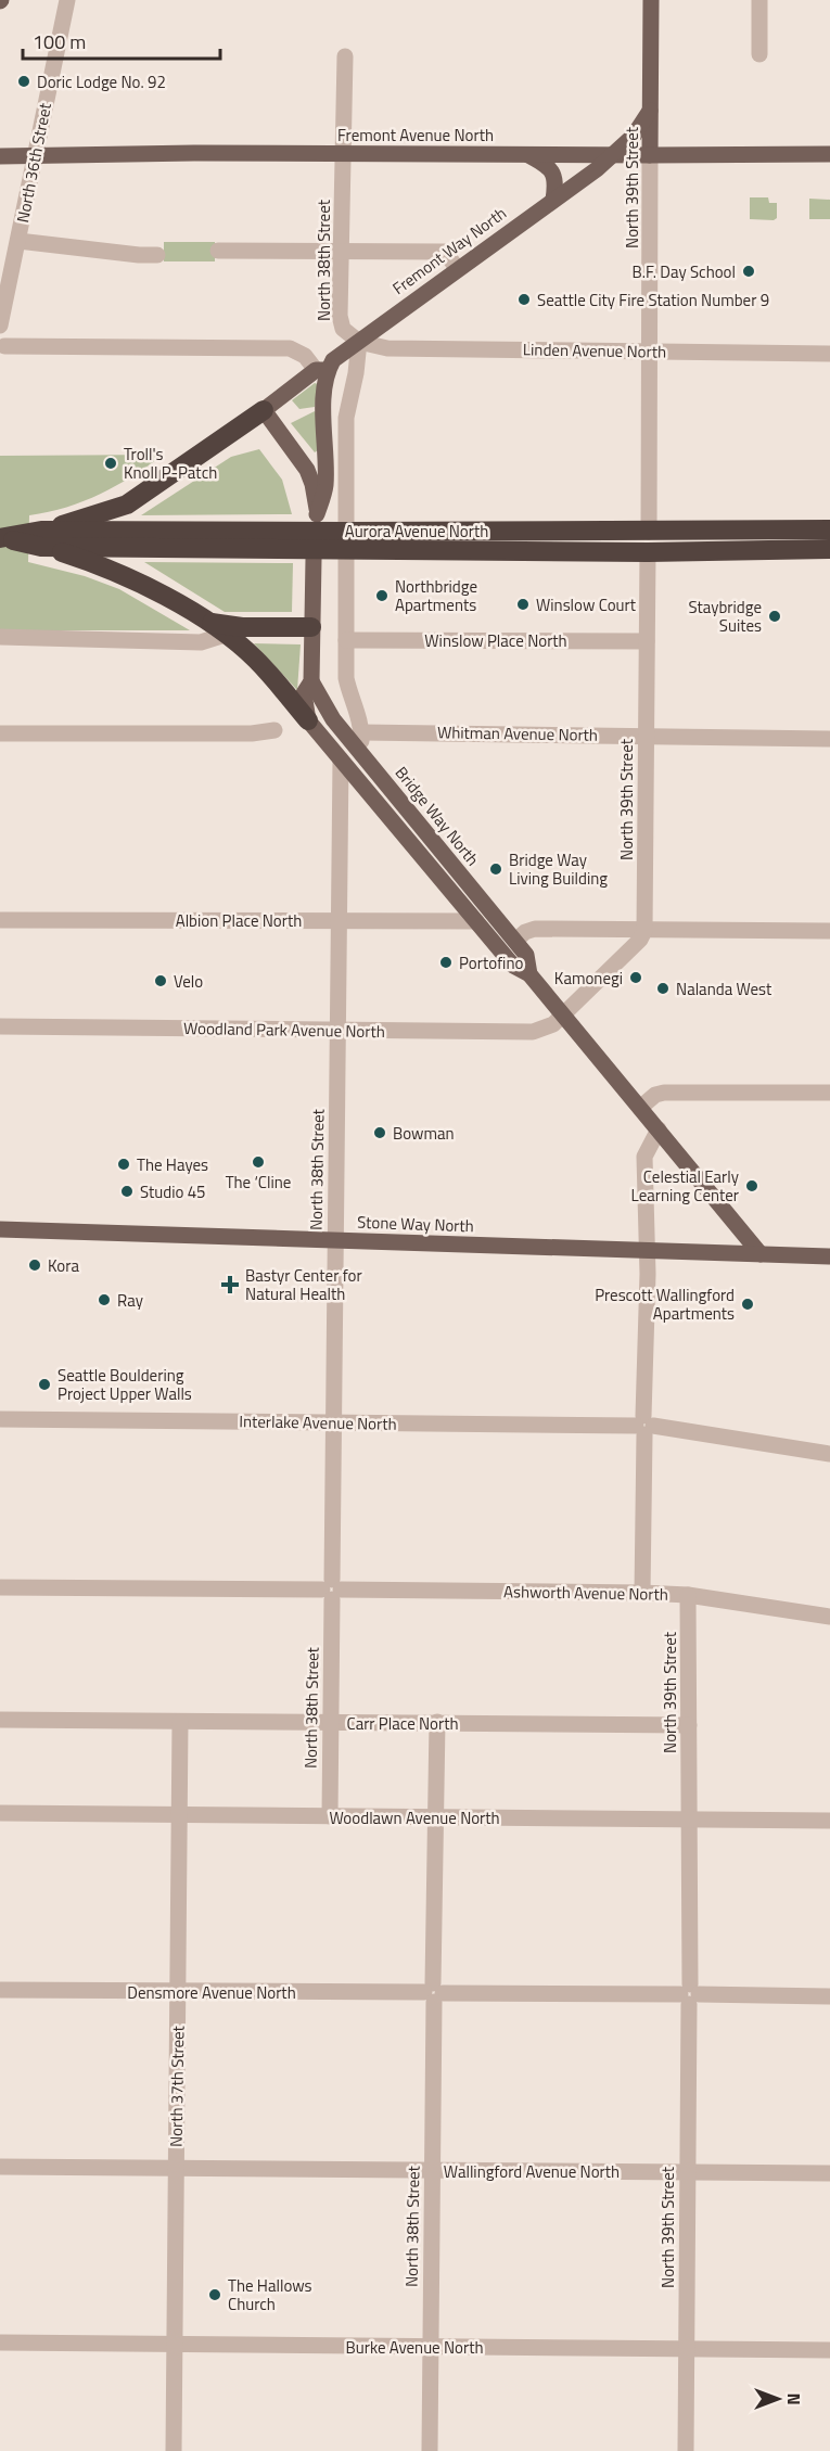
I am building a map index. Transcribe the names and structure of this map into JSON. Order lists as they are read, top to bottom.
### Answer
{
  "streets": {
    "highway": ["Aurora Avenue North"],
    "main road": [
      "Fremont Avenue North",
      "North 39th Street",
      "Fremont Way North",
      "Bridge Way North",
      "Stone Way North"
    ],
    "street": [
      "North 36th Street",
      "North 38th Street",
      "Linden Avenue North",
      "Winslow Place North",
      "Whitman Avenue North",
      "Albion Place North",
      "Woodland Park Avenue North",
      "Interlake Avenue North",
      "Ashworth Avenue North",
      "Carr Place North",
      "Woodlawn Avenue North",
      "Densmore Avenue North",
      "North 37th Street",
      "Wallingford Avenue North",
      "Burke Avenue North"
    ]
  },
  "crossings": [
    ["Fremont Avenue North", "North 36th Street"],
    ["Fremont Avenue North", "North 39th Street"],
    ["Fremont Avenue North", "Fremont Way North"],
    ["Fremont Avenue North", "North 38th Street"],
    ["North 39th Street", "Fremont Way North"],
    ["North 39th Street", "Linden Avenue North"],
    ["North 39th Street", "Aurora Avenue North"],
    ["North 39th Street", "Winslow Place North"],
    ["North 39th Street", "Whitman Avenue North"],
    ["North 39th Street", "Ashworth Avenue North"],
    ["North 39th Street", "Carr Place North"],
    ["North 39th Street", "Woodlawn Avenue North"],
    ["North 39th Street", "Densmore Avenue North"],
    ["North 39th Street", "Wallingford Avenue North"],
    ["North 39th Street", "Burke Avenue North"],
    ["Fremont Way North", "North 38th Street"],
    ["Fremont Way North", "Linden Avenue North"],
    ["North 38th Street", "Linden Avenue North"],
    ["North 38th Street", "Bridge Way North"],
    ["North 38th Street", "Albion Place North"],
    ["North 38th Street", "Woodland Park Avenue North"],
    ["North 38th Street", "Stone Way North"],
    ["North 38th Street", "Interlake Avenue North"],
    ["North 38th Street", "Ashworth Avenue North"],
    ["North 38th Street", "Carr Place North"],
    ["North 38th Street", "Woodlawn Avenue North"],
    ["North 38th Street", "Densmore Avenue North"],
    ["North 38th Street", "Wallingford Avenue North"],
    ["North 38th Street", "Burke Avenue North"],
    ["Bridge Way North", "Albion Place North"],
    ["Bridge Way North", "Woodland Park Avenue North"],
    ["Bridge Way North", "Stone Way North"],
    ["Carr Place North", "North 37th Street"],
    ["Woodlawn Avenue North", "North 37th Street"],
    ["Densmore Avenue North", "North 37th Street"],
    ["North 37th Street", "Wallingford Avenue North"],
    ["North 37th Street", "Burke Avenue North"]
  ],
  "places": {
    "other": [
      "Doric Lodge No. 92",
      "B.F. Day School",
      "Seattle City Fire Station Number 9",
      "Troll's Knoll P-Patch",
      "Northbridge Apartments",
      "Winslow Court",
      "Staybridge Suites",
      "Bridge Way Living Building",
      "Portofino",
      "Kamonegi",
      "Velo",
      "Nalanda West",
      "Bowman",
      "The ‘Cline",
      "The Hayes",
      "Celestial Early Learning Center",
      "Studio 45",
      "Kora",
      "Ray",
      "Prescott Wallingford Apartments",
      "Seattle Bouldering Project Upper Walls",
      "The Hallows Church"
    ],
    "health": ["Bastyr Center for Natural Health"]
  },
  "scale_bar": "100 m",
  "north": "right"
}
